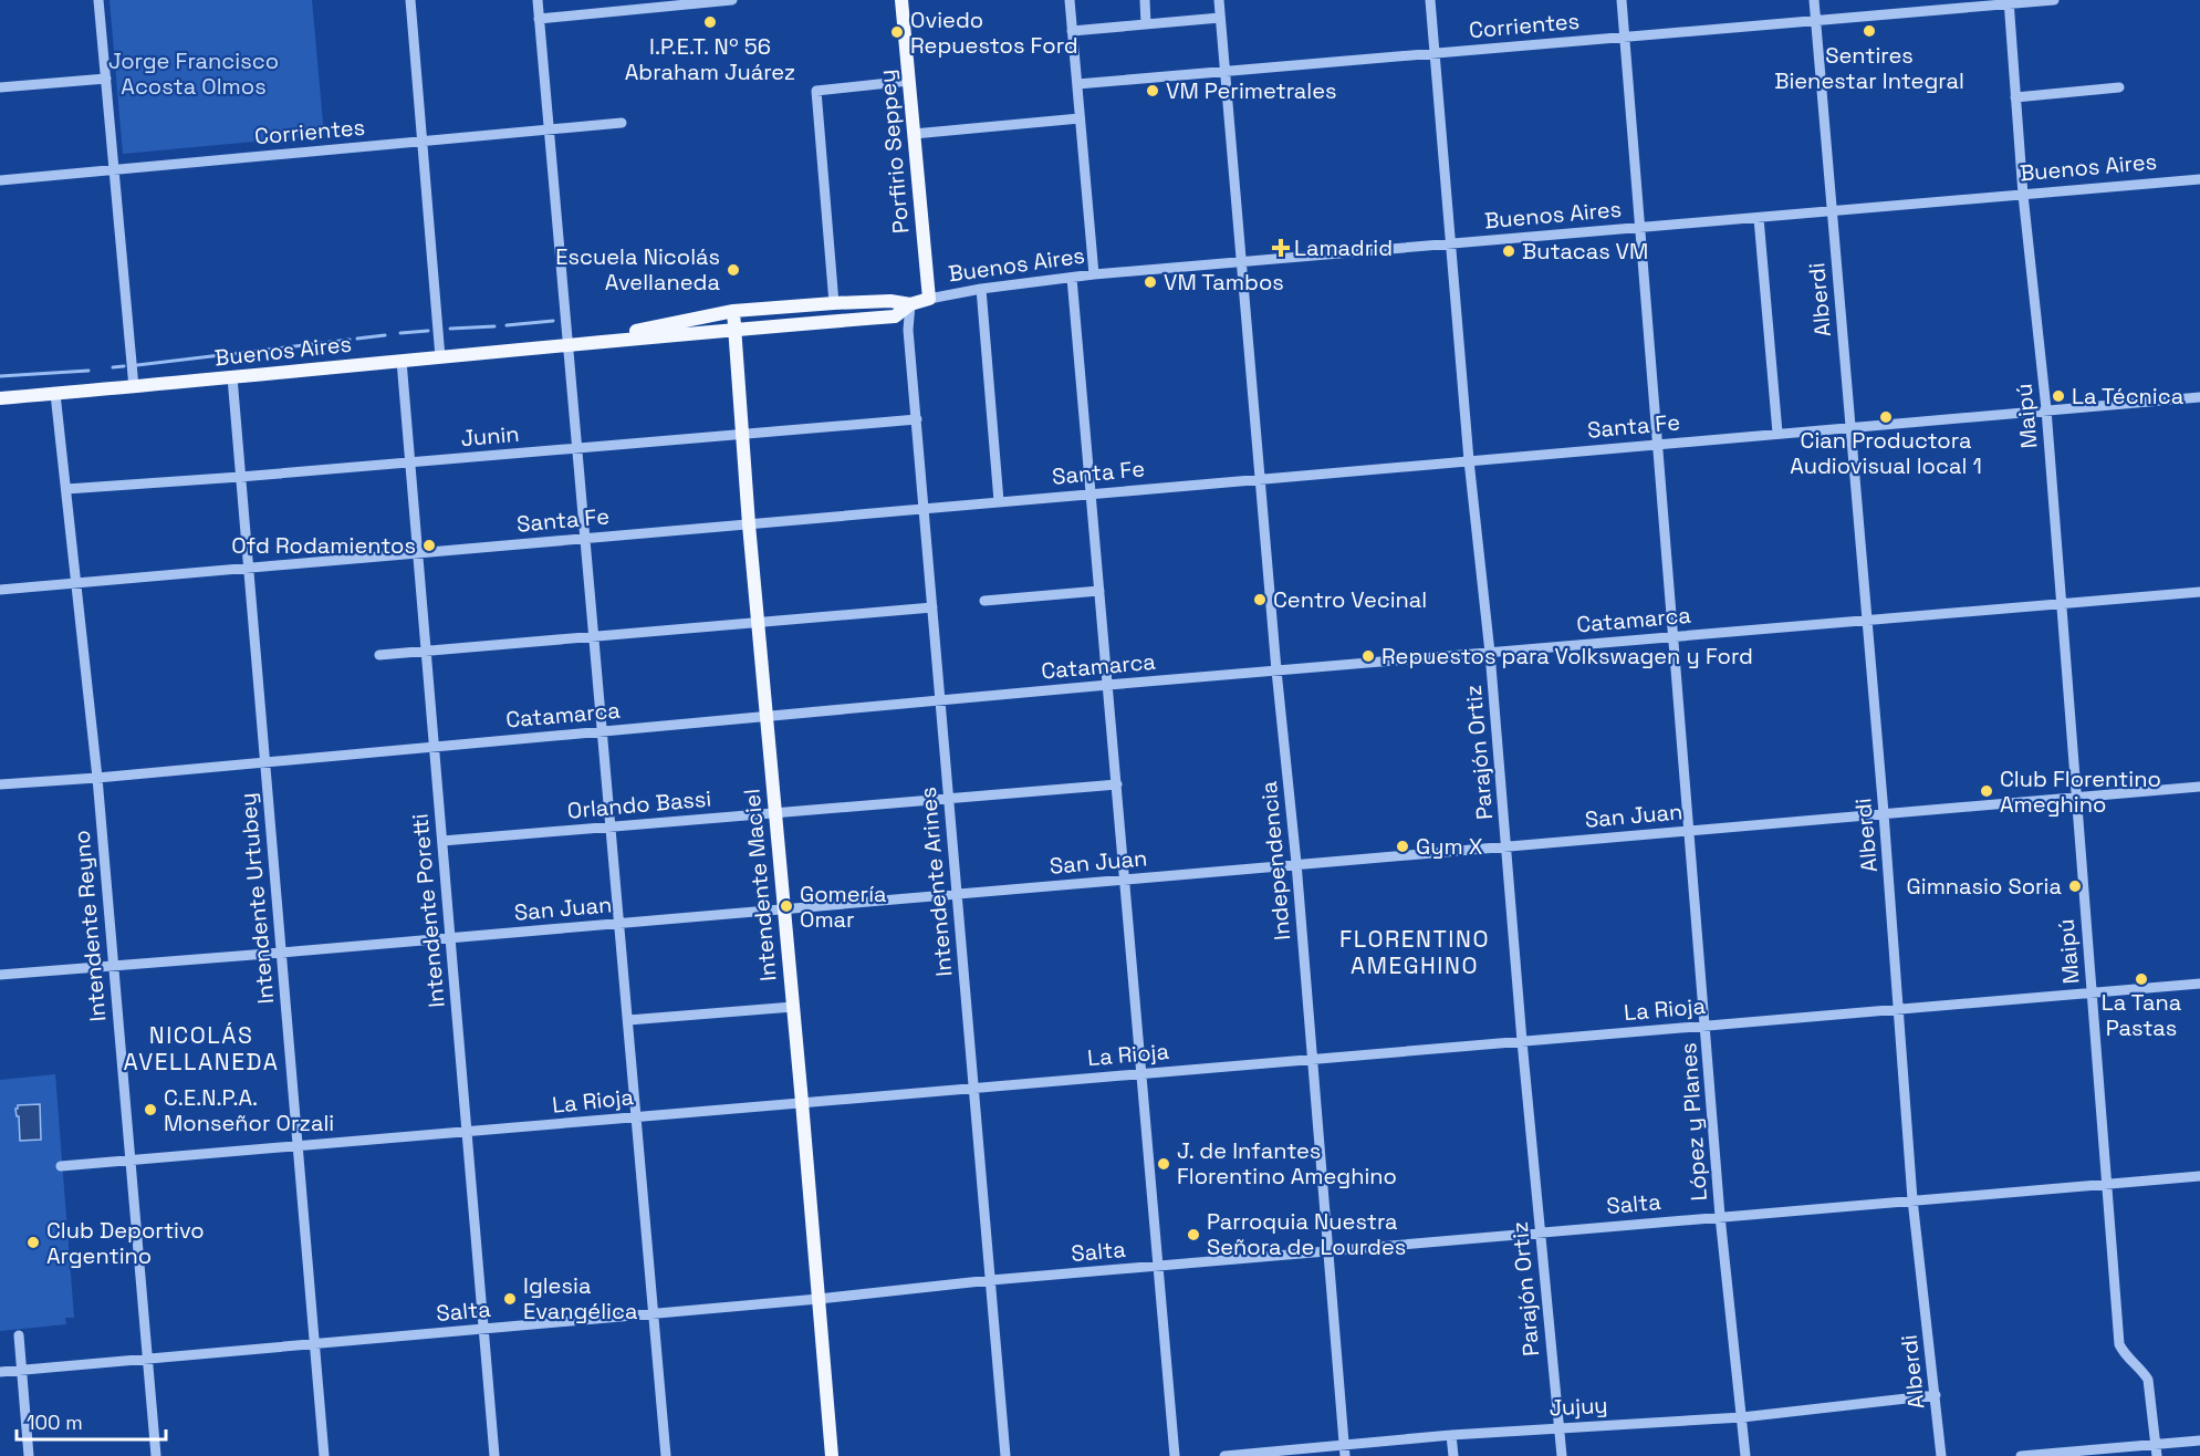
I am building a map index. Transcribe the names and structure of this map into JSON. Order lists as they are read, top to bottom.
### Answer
{
  "streets": {
    "main road": ["Porfirio Seppey", "Buenos Aires", "Intendente Maciel"],
    "street": [
      "Corrientes",
      "Alberdi",
      "Maipú",
      "Santa Fe",
      "Junin",
      "Catamarca",
      "Parajón Ortiz",
      "Orlando Bassi",
      "San Juan",
      "Independencia",
      "Intendente Arines",
      "Intendente Urtubey",
      "Intendente Poretti",
      "Intendente Reyno",
      "La Rioja",
      "López y Planes",
      "Salta",
      "Jujuy"
    ]
  },
  "crossings": [
    ["Corrientes", "Alberdi"],
    ["Corrientes", "Maipú"],
    ["Corrientes", "Parajón Ortiz"],
    ["Corrientes", "Independencia"],
    ["Porfirio Seppey", "Buenos Aires"],
    ["Buenos Aires", "Alberdi"],
    ["Buenos Aires", "Maipú"],
    ["Buenos Aires", "Parajón Ortiz"],
    ["Buenos Aires", "Independencia"],
    ["Buenos Aires", "Intendente Arines"],
    ["Buenos Aires", "Intendente Maciel"],
    ["Buenos Aires", "Intendente Urtubey"],
    ["Buenos Aires", "Intendente Poretti"],
    ["Buenos Aires", "Intendente Reyno"],
    ["Buenos Aires", "López y Planes"],
    ["Alberdi", "Santa Fe"],
    ["Alberdi", "Catamarca"],
    ["Alberdi", "San Juan"],
    ["Alberdi", "La Rioja"],
    ["Alberdi", "Salta"],
    ["Alberdi", "Jujuy"],
    ["Maipú", "Santa Fe"],
    ["Maipú", "Catamarca"],
    ["Maipú", "San Juan"],
    ["Maipú", "La Rioja"],
    ["Maipú", "Salta"],
    ["Santa Fe", "Parajón Ortiz"],
    ["Santa Fe", "Independencia"],
    ["Santa Fe", "Intendente Arines"],
    ["Santa Fe", "Intendente Maciel"],
    ["Santa Fe", "Intendente Urtubey"],
    ["Santa Fe", "Intendente Poretti"],
    ["Santa Fe", "Intendente Reyno"],
    ["Santa Fe", "López y Planes"],
    ["Junin", "Intendente Arines"],
    ["Junin", "Intendente Maciel"],
    ["Junin", "Intendente Urtubey"],
    ["Junin", "Intendente Poretti"],
    ["Junin", "Intendente Reyno"],
    ["Catamarca", "Parajón Ortiz"],
    ["Catamarca", "Independencia"],
    ["Catamarca", "Intendente Arines"],
    ["Catamarca", "Intendente Maciel"],
    ["Catamarca", "Intendente Urtubey"],
    ["Catamarca", "Intendente Poretti"],
    ["Catamarca", "Intendente Reyno"],
    ["Catamarca", "López y Planes"],
    ["Parajón Ortiz", "San Juan"],
    ["Parajón Ortiz", "La Rioja"],
    ["Parajón Ortiz", "Salta"],
    ["Parajón Ortiz", "Jujuy"],
    ["Orlando Bassi", "Intendente Arines"],
    ["Orlando Bassi", "Intendente Maciel"],
    ["Orlando Bassi", "Intendente Poretti"],
    ["San Juan", "Independencia"],
    ["San Juan", "Intendente Arines"],
    ["San Juan", "Intendente Maciel"],
    ["San Juan", "Intendente Urtubey"],
    ["San Juan", "Intendente Poretti"],
    ["San Juan", "Intendente Reyno"],
    ["San Juan", "López y Planes"],
    ["Independencia", "La Rioja"],
    ["Independencia", "Salta"],
    ["Independencia", "Jujuy"],
    ["Intendente Arines", "La Rioja"],
    ["Intendente Arines", "Salta"],
    ["Intendente Maciel", "La Rioja"],
    ["Intendente Maciel", "Salta"],
    ["Intendente Urtubey", "La Rioja"],
    ["Intendente Urtubey", "Salta"],
    ["Intendente Poretti", "La Rioja"],
    ["Intendente Poretti", "Salta"],
    ["Intendente Reyno", "La Rioja"],
    ["Intendente Reyno", "Salta"],
    ["La Rioja", "López y Planes"],
    ["López y Planes", "Salta"],
    ["López y Planes", "Jujuy"]
  ],
  "districts": ["FLORENTINO AMEGHINO", "NICOLÁS AVELLANEDA"],
  "parks": ["Jorge Francisco Acosta Olmos"],
  "places": {
    "other": [
      "I.P.E.T. Nº 56 Abraham Juárez",
      "Sentires Bienestar Integral",
      "Oviedo Repuestos Ford",
      "VM Perimetrales",
      "Butacas VM",
      "Escuela Nicolás Avellaneda",
      "VM Tambos",
      "La Técnica",
      "Cian Productora Audiovisual local 1",
      "Ofd Rodamientos",
      "Centro Vecinal",
      "Repuestos para Volkswagen y Ford",
      "Club Florentino Ameghino",
      "Gym X",
      "Gimnasio Soria",
      "Gomería Omar",
      "La Tana Pastas",
      "C.E.N.P.A. Monseñor Orzali",
      "J. de Infantes Florentino Ameghino",
      "Parroquia Nuestra Señora de Lourdes",
      "Club Deportivo Argentino",
      "Iglesia Evangélica"
    ],
    "health": ["Lamadrid"]
  },
  "scale_bar": "100 m"
}
